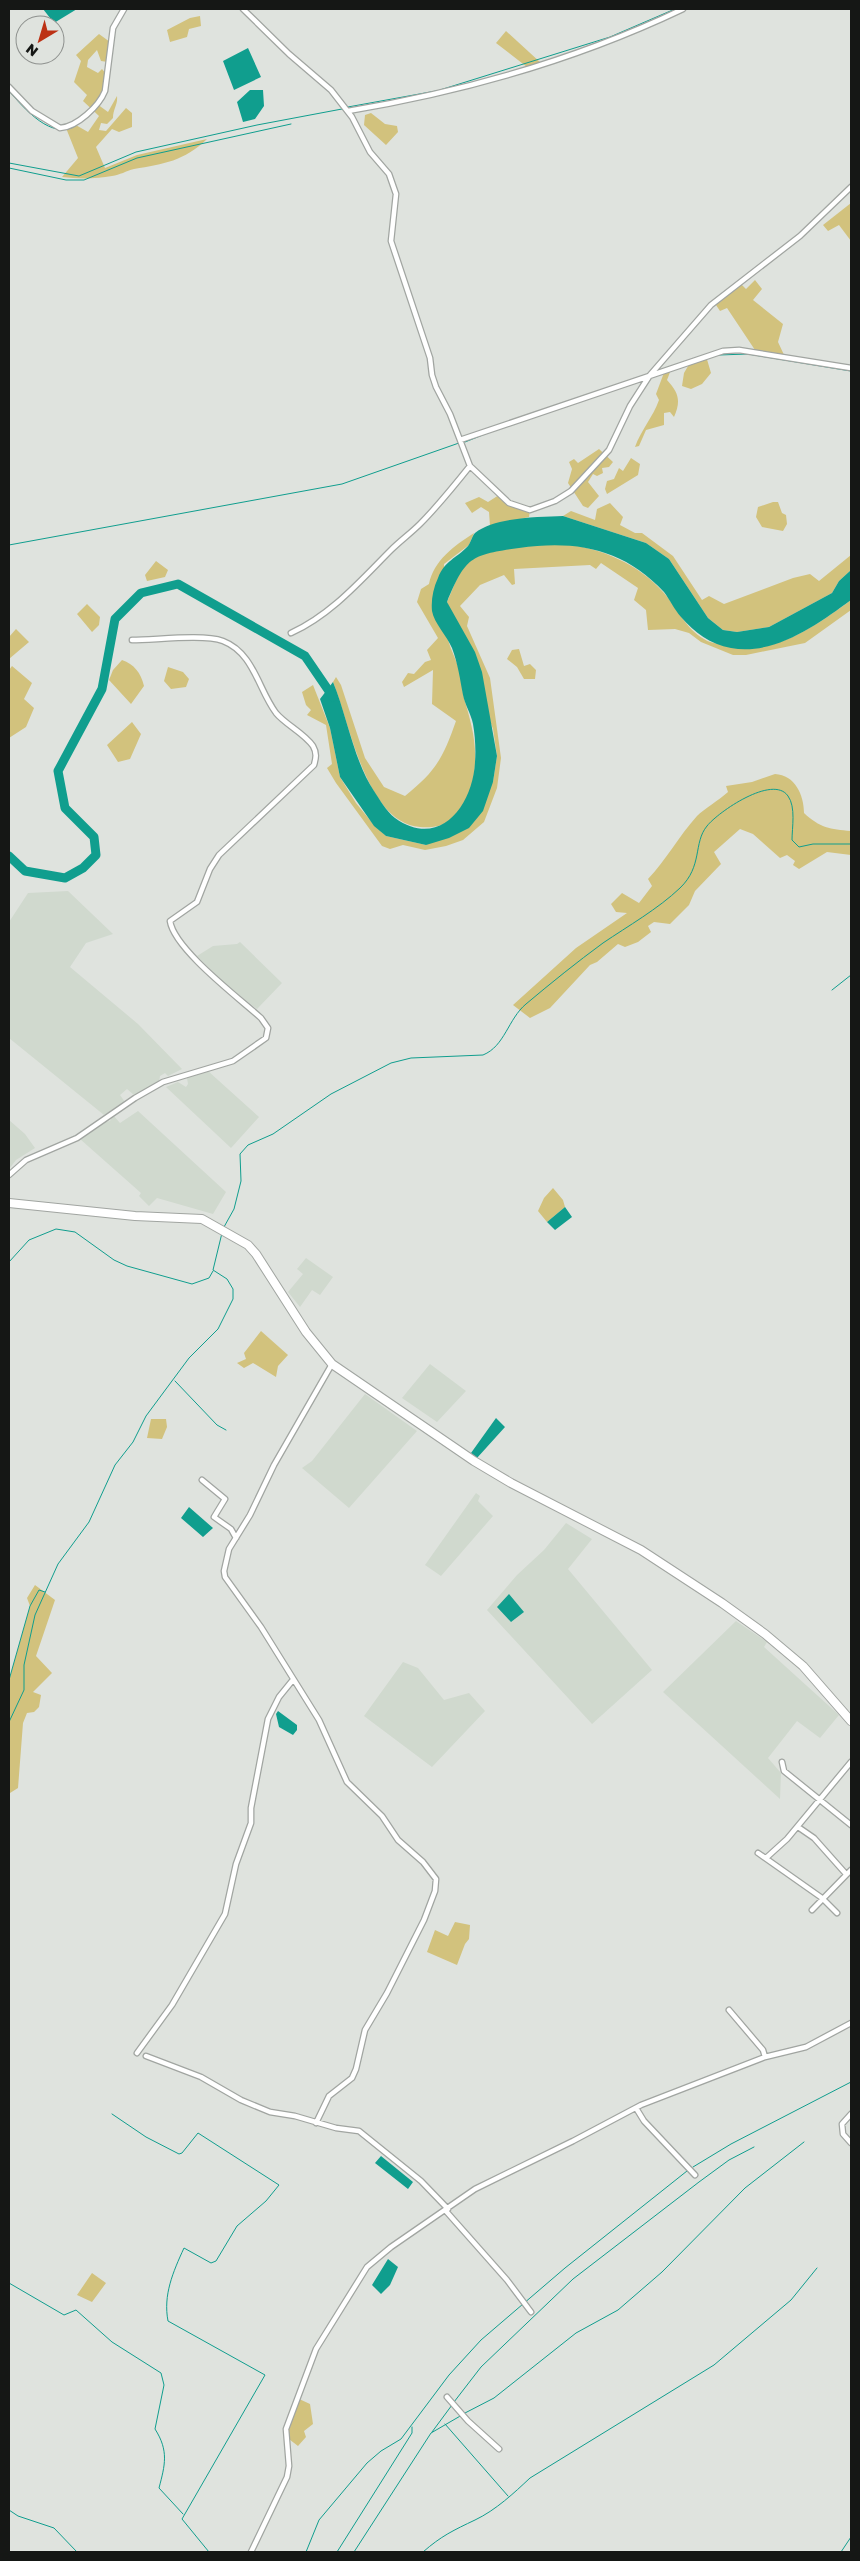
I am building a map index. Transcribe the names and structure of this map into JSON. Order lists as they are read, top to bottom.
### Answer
{
  "north": "bottom left"
}
